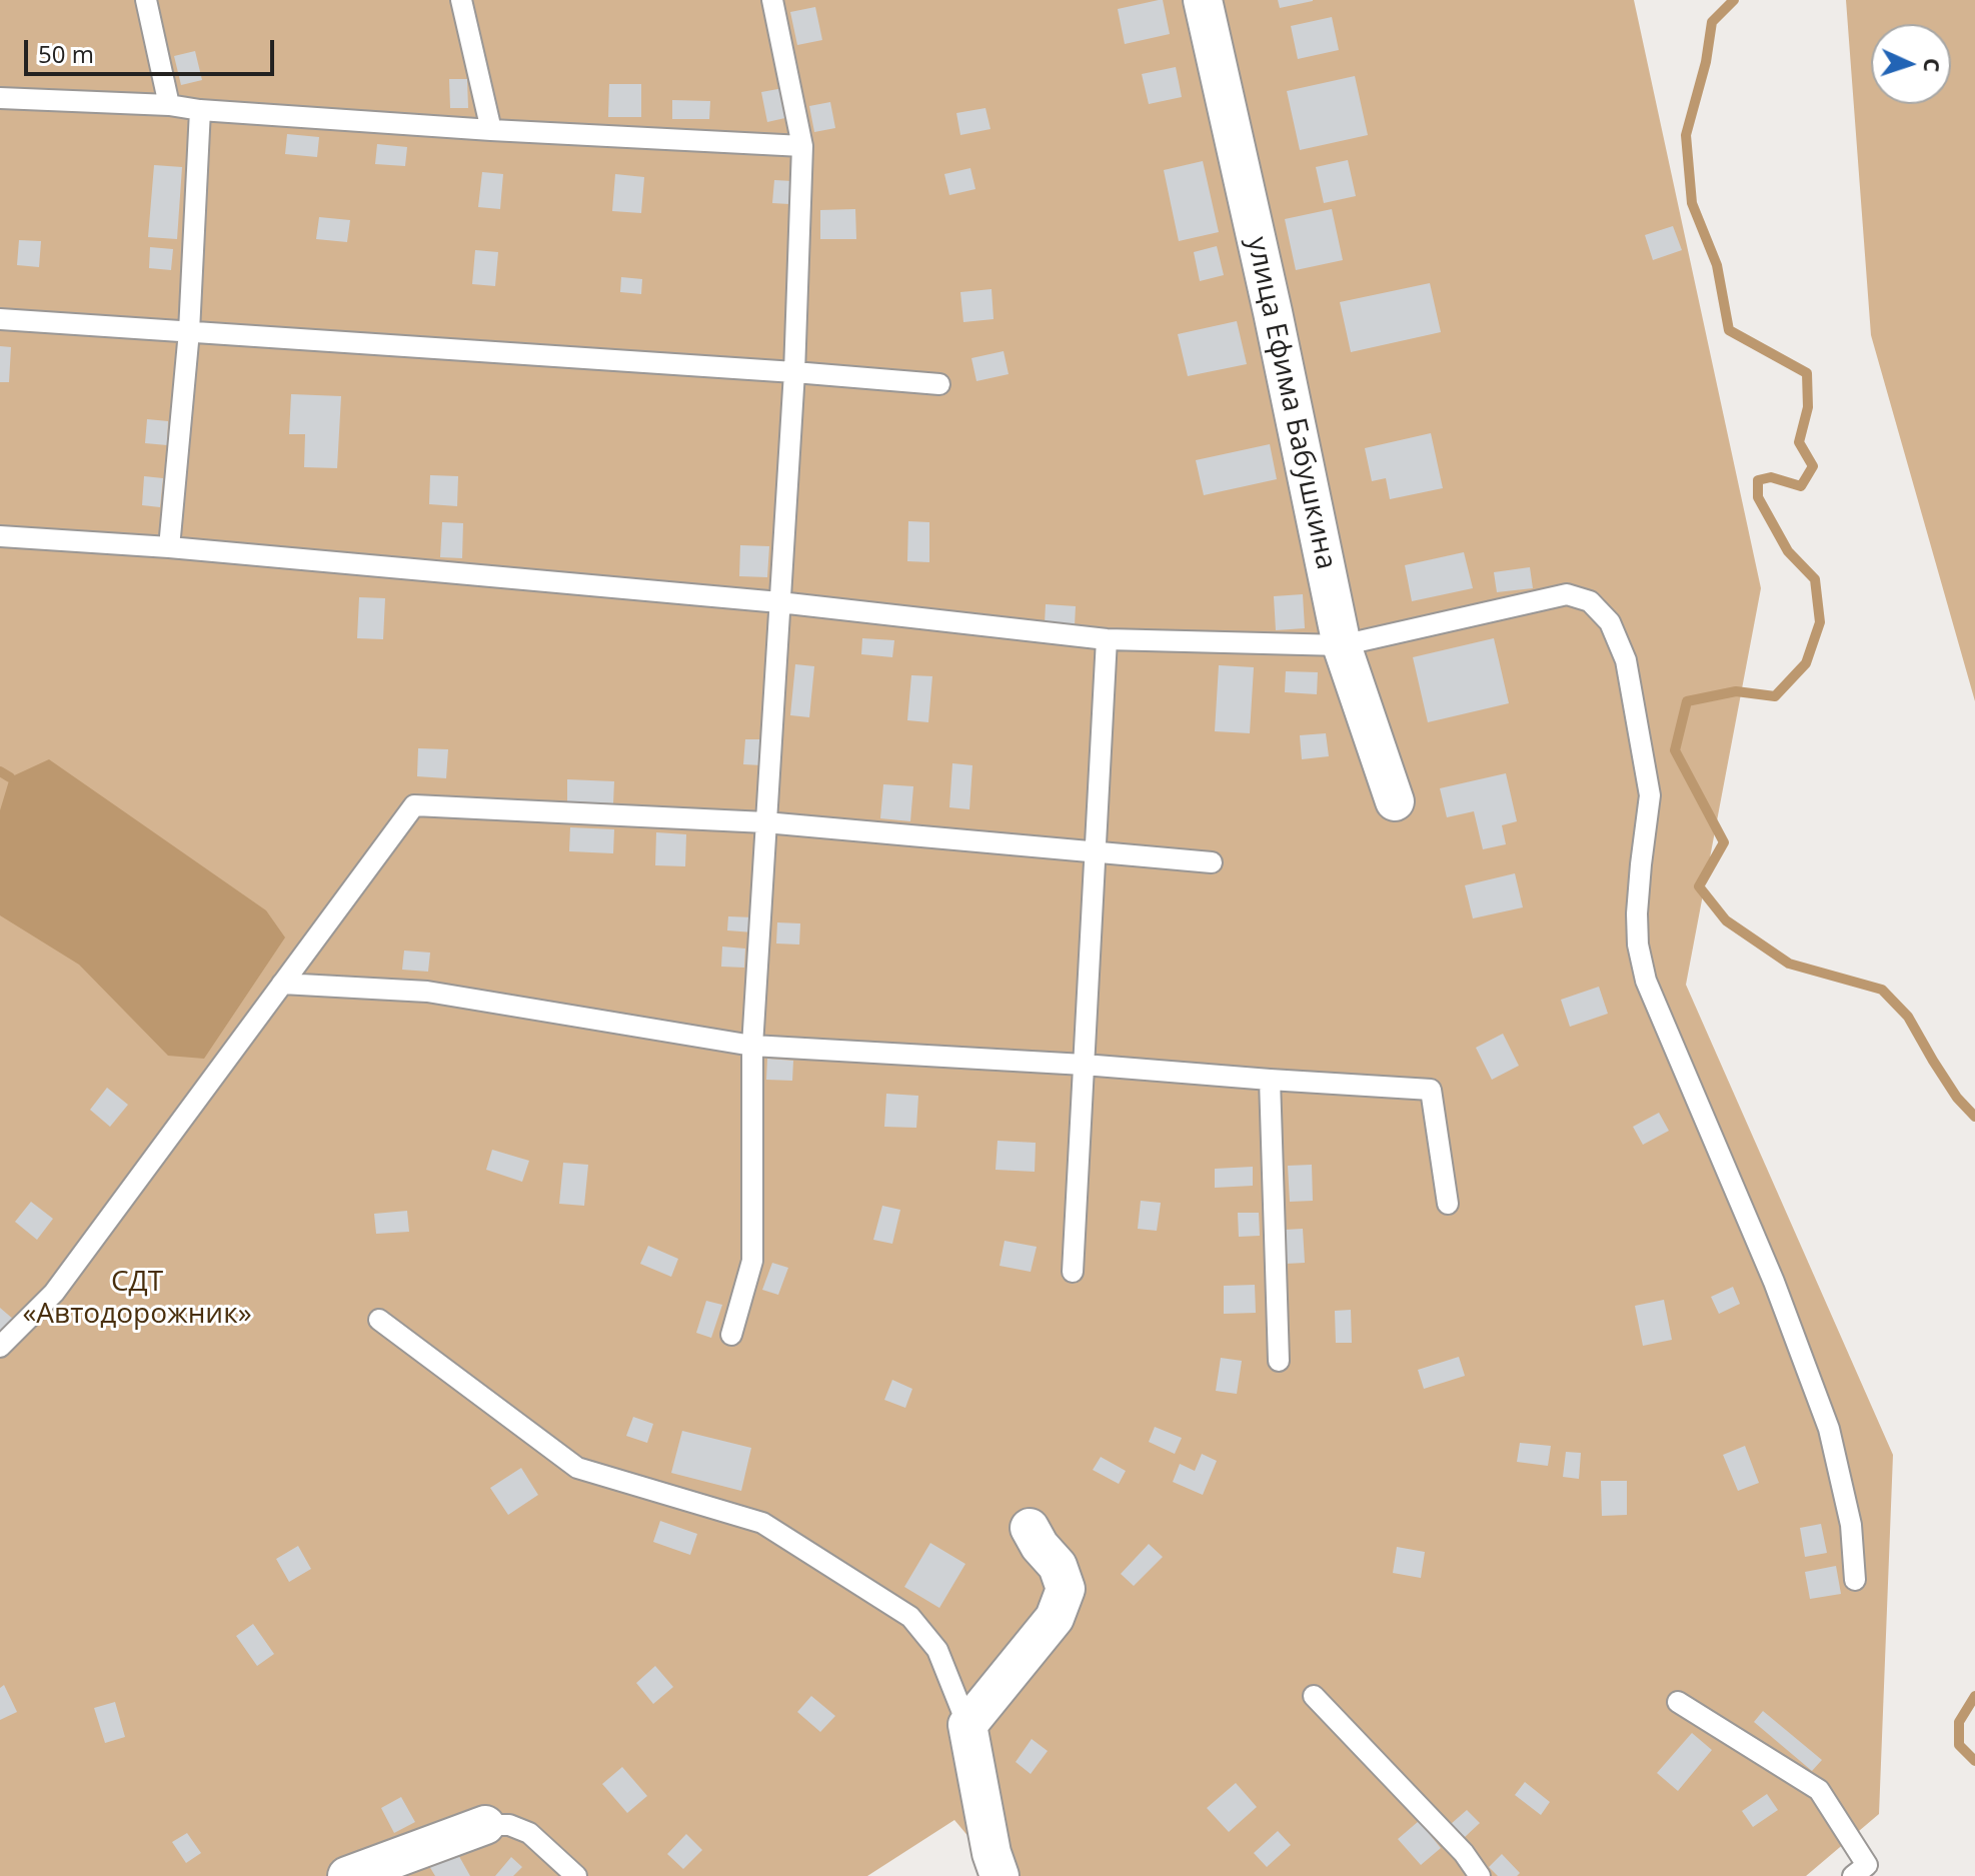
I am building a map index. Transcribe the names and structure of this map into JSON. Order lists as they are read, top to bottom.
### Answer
{
  "streets": {
    "street": ["улица Ефима Бабушкина"]
  },
  "parks": ["СДТ «Автодорожник»"],
  "scale_bar": "50 m",
  "north": "right"
}
